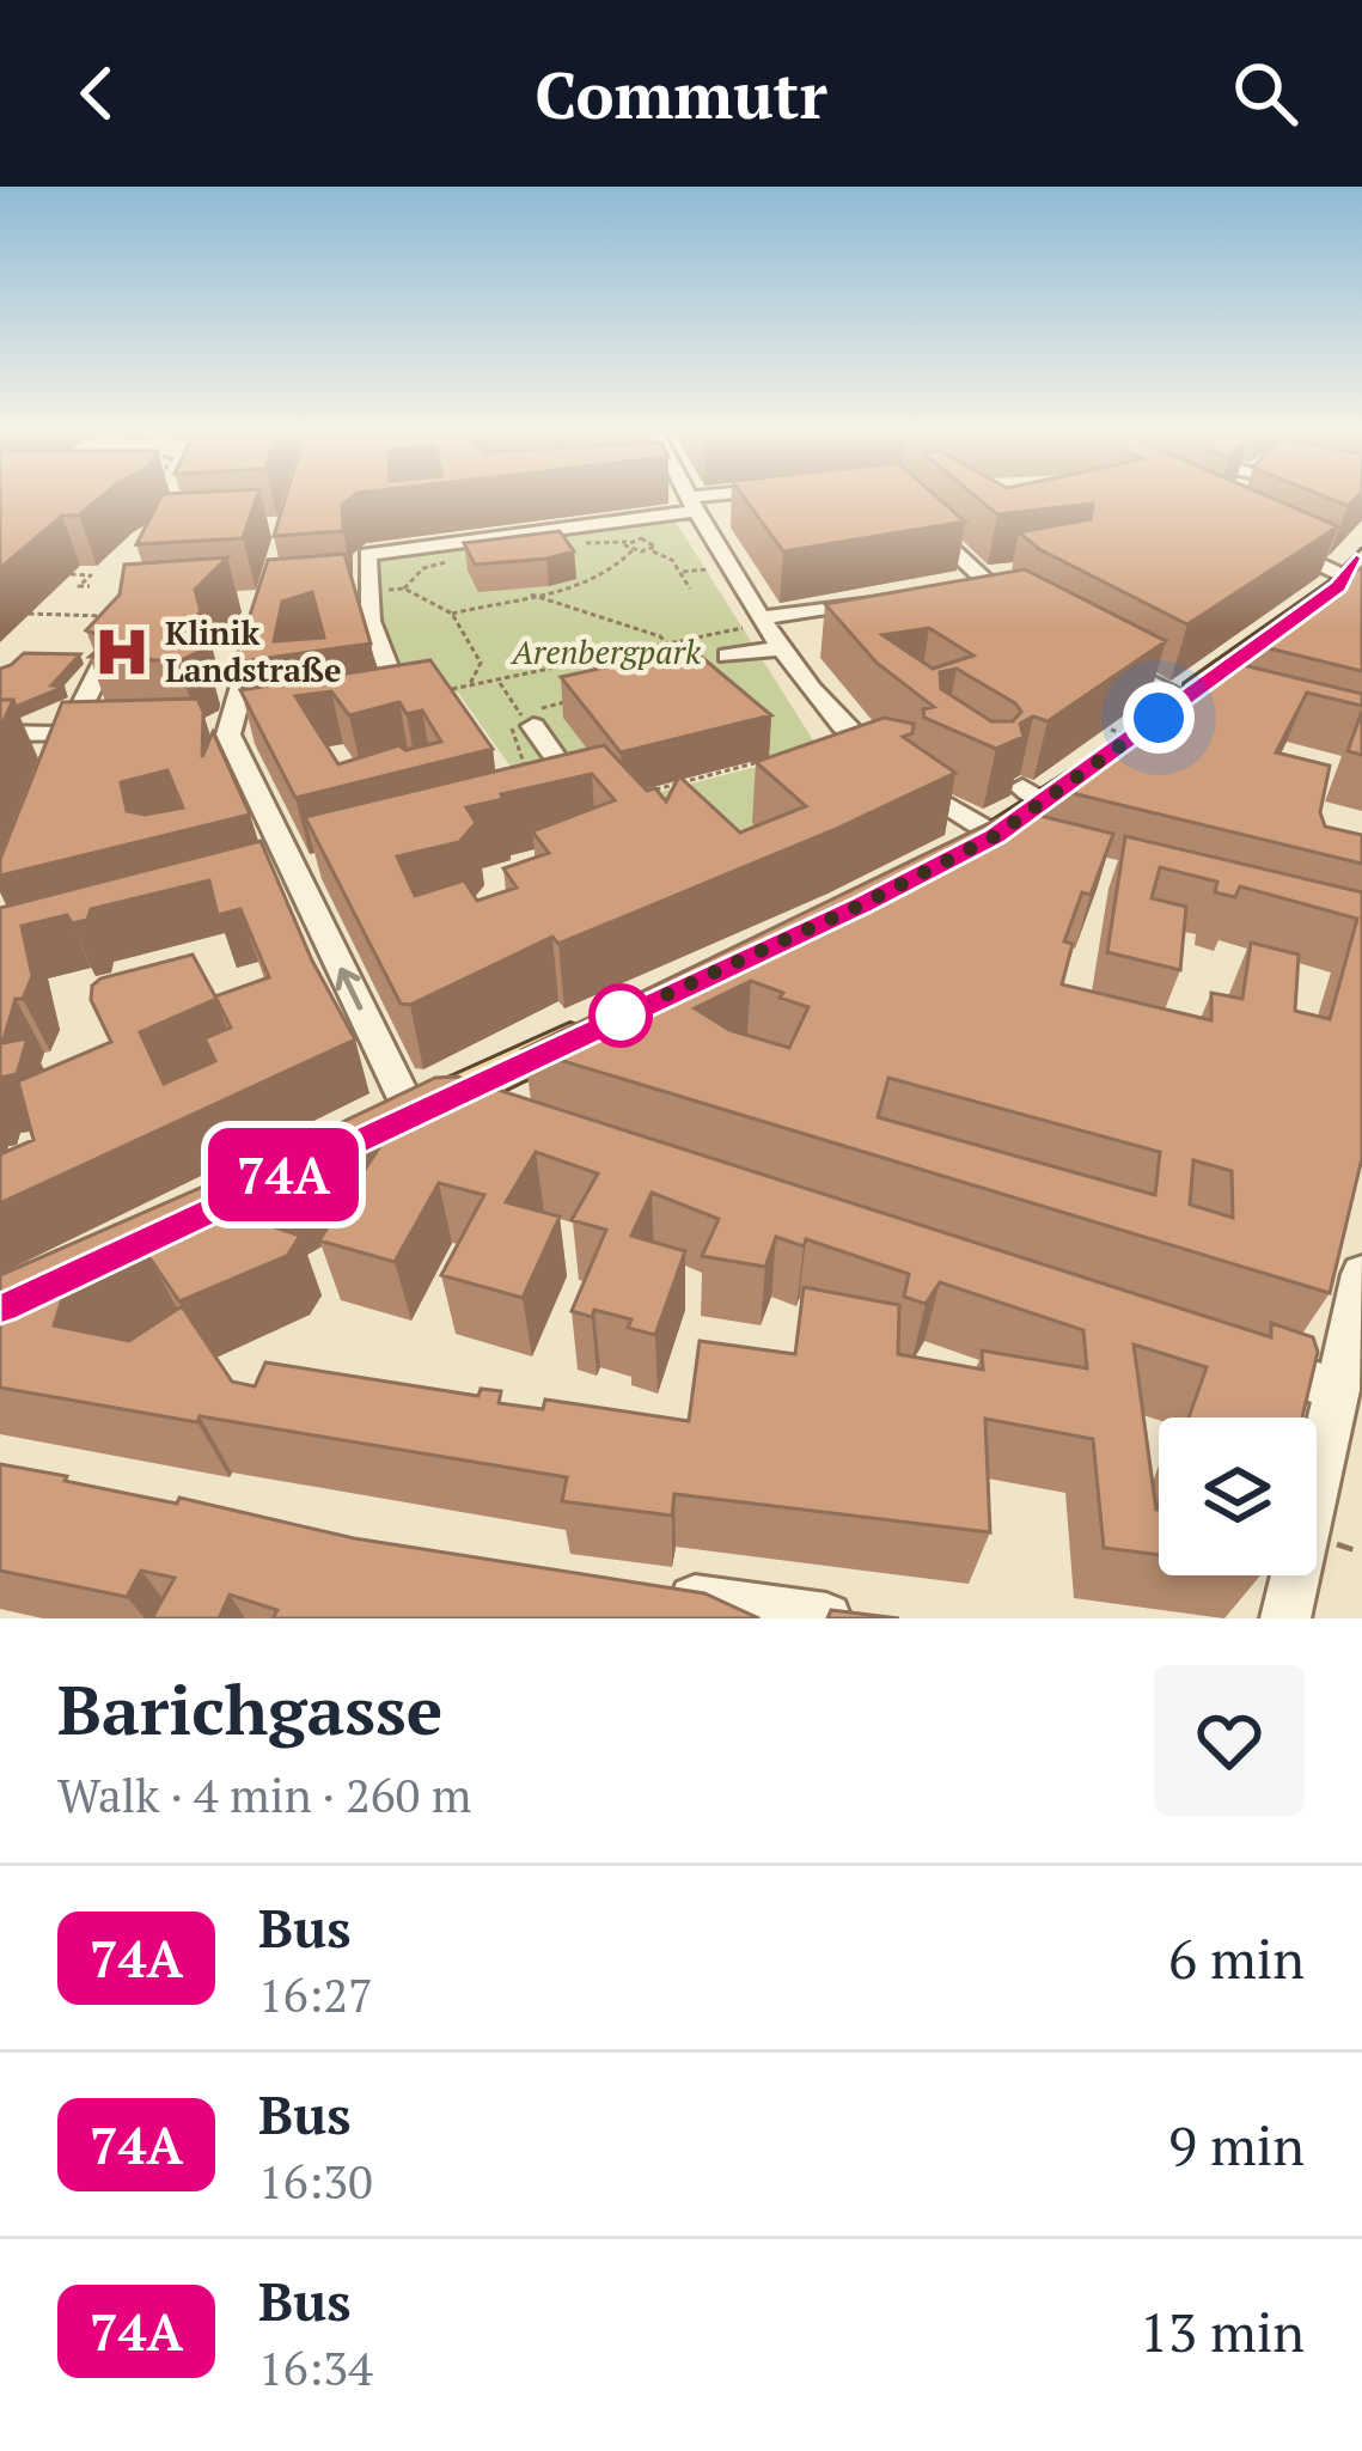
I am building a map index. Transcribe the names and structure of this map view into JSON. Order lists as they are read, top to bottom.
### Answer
{
  "parks": ["Arenbergpark"],
  "places": {
    "hospital": ["Klinik Landstraße"]
  },
  "lines": ["bus line 74A"],
  "page": {
    "header": "Commutr",
    "on_map": "74A",
    "heading": ["Barichgasse", "Walk · 4 min · 260 m"],
    "list": [
      {
        "mark": "74A",
        "name": "Bus",
        "note": "16:27",
        "value": "6 min"
      },
      {
        "mark": "74A",
        "name": "Bus",
        "note": "16:30",
        "value": "9 min"
      },
      {
        "mark": "74A",
        "name": "Bus",
        "note": "16:34",
        "value": "13 min"
      }
    ]
  }
}
